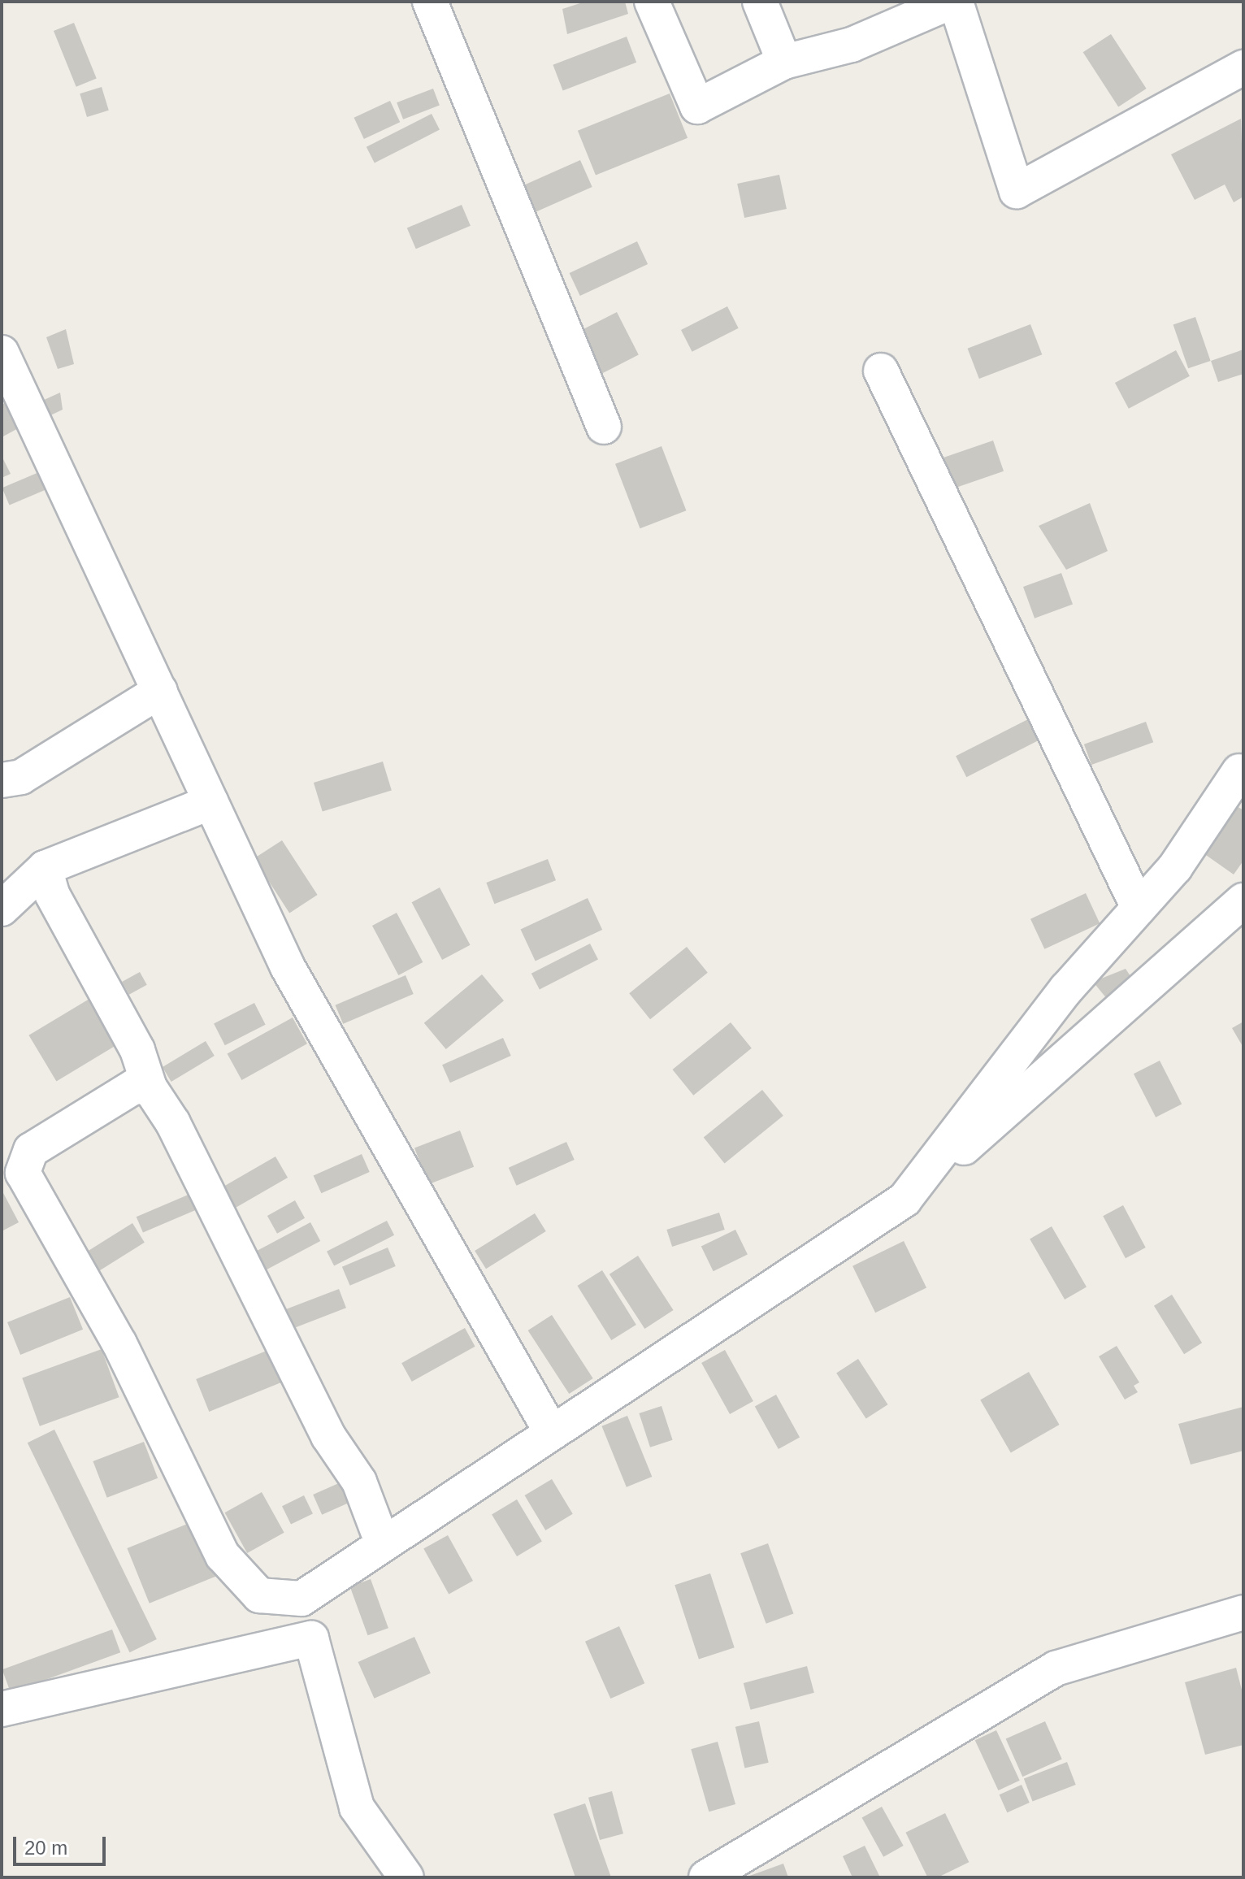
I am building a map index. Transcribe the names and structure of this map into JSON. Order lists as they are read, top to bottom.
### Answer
{
  "scale_bar": "20 m"
}
